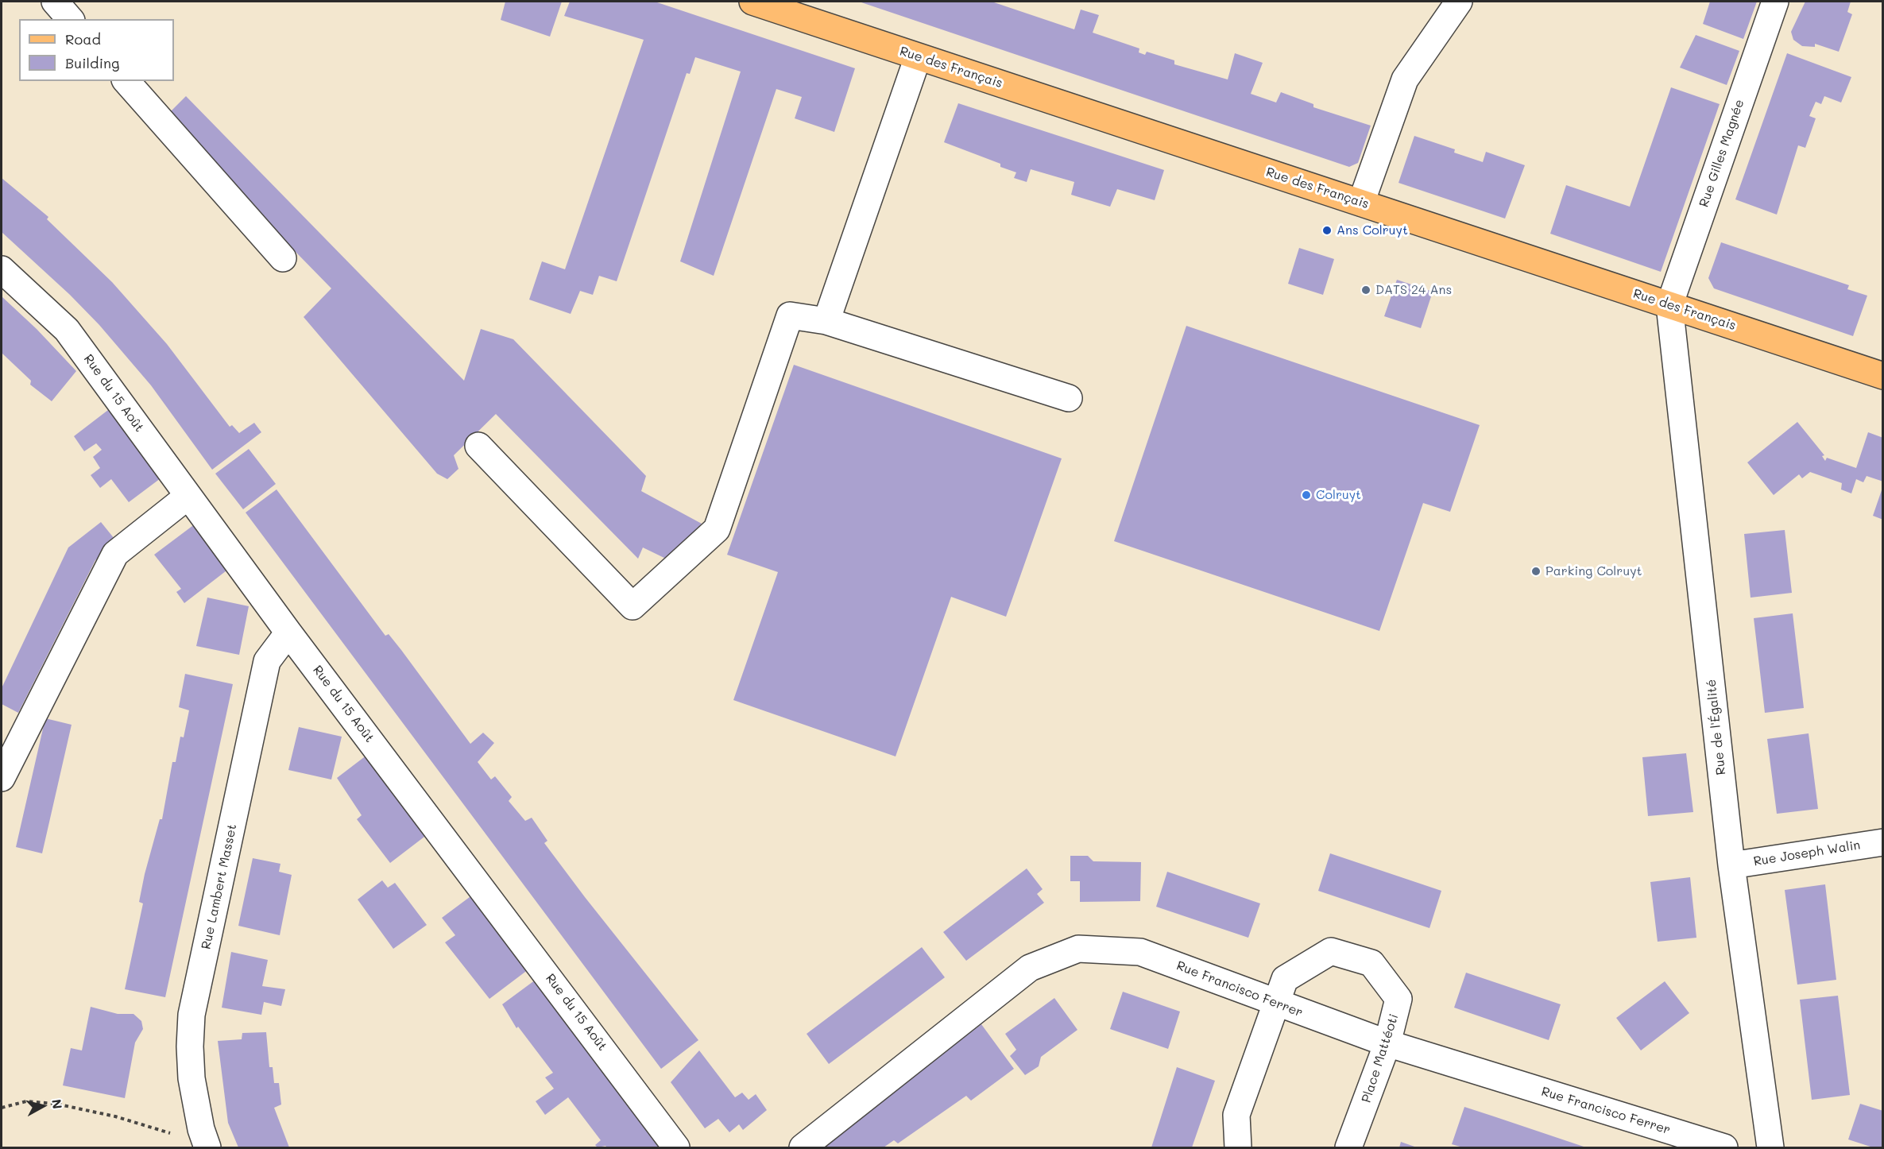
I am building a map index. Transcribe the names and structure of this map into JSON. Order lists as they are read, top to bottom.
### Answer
{
  "streets": {
    "main road": ["Rue des Français"],
    "street": [
      "Rue Gilles Magnée",
      "Rue du 15 Août",
      "Rue de l'Égalité",
      "Rue Joseph Walin",
      "Rue Lambert Masset",
      "Rue Francisco Ferrer",
      "Place Mattéoti"
    ]
  },
  "crossings": [
    ["Rue des Français", "Rue Gilles Magnée"],
    ["Rue des Français", "Rue de l'Égalité"],
    ["Rue Gilles Magnée", "Rue de l'Égalité"],
    ["Rue du 15 Août", "Rue Lambert Masset"],
    ["Rue de l'Égalité", "Rue Joseph Walin"],
    ["Rue Francisco Ferrer", "Place Mattéoti"]
  ],
  "places": [
    "Ans Colruyt",
    "DATS 24 Ans",
    "Colruyt",
    "Parking Colruyt"
  ],
  "legend": ["Road", "Building"],
  "north": "right"
}
